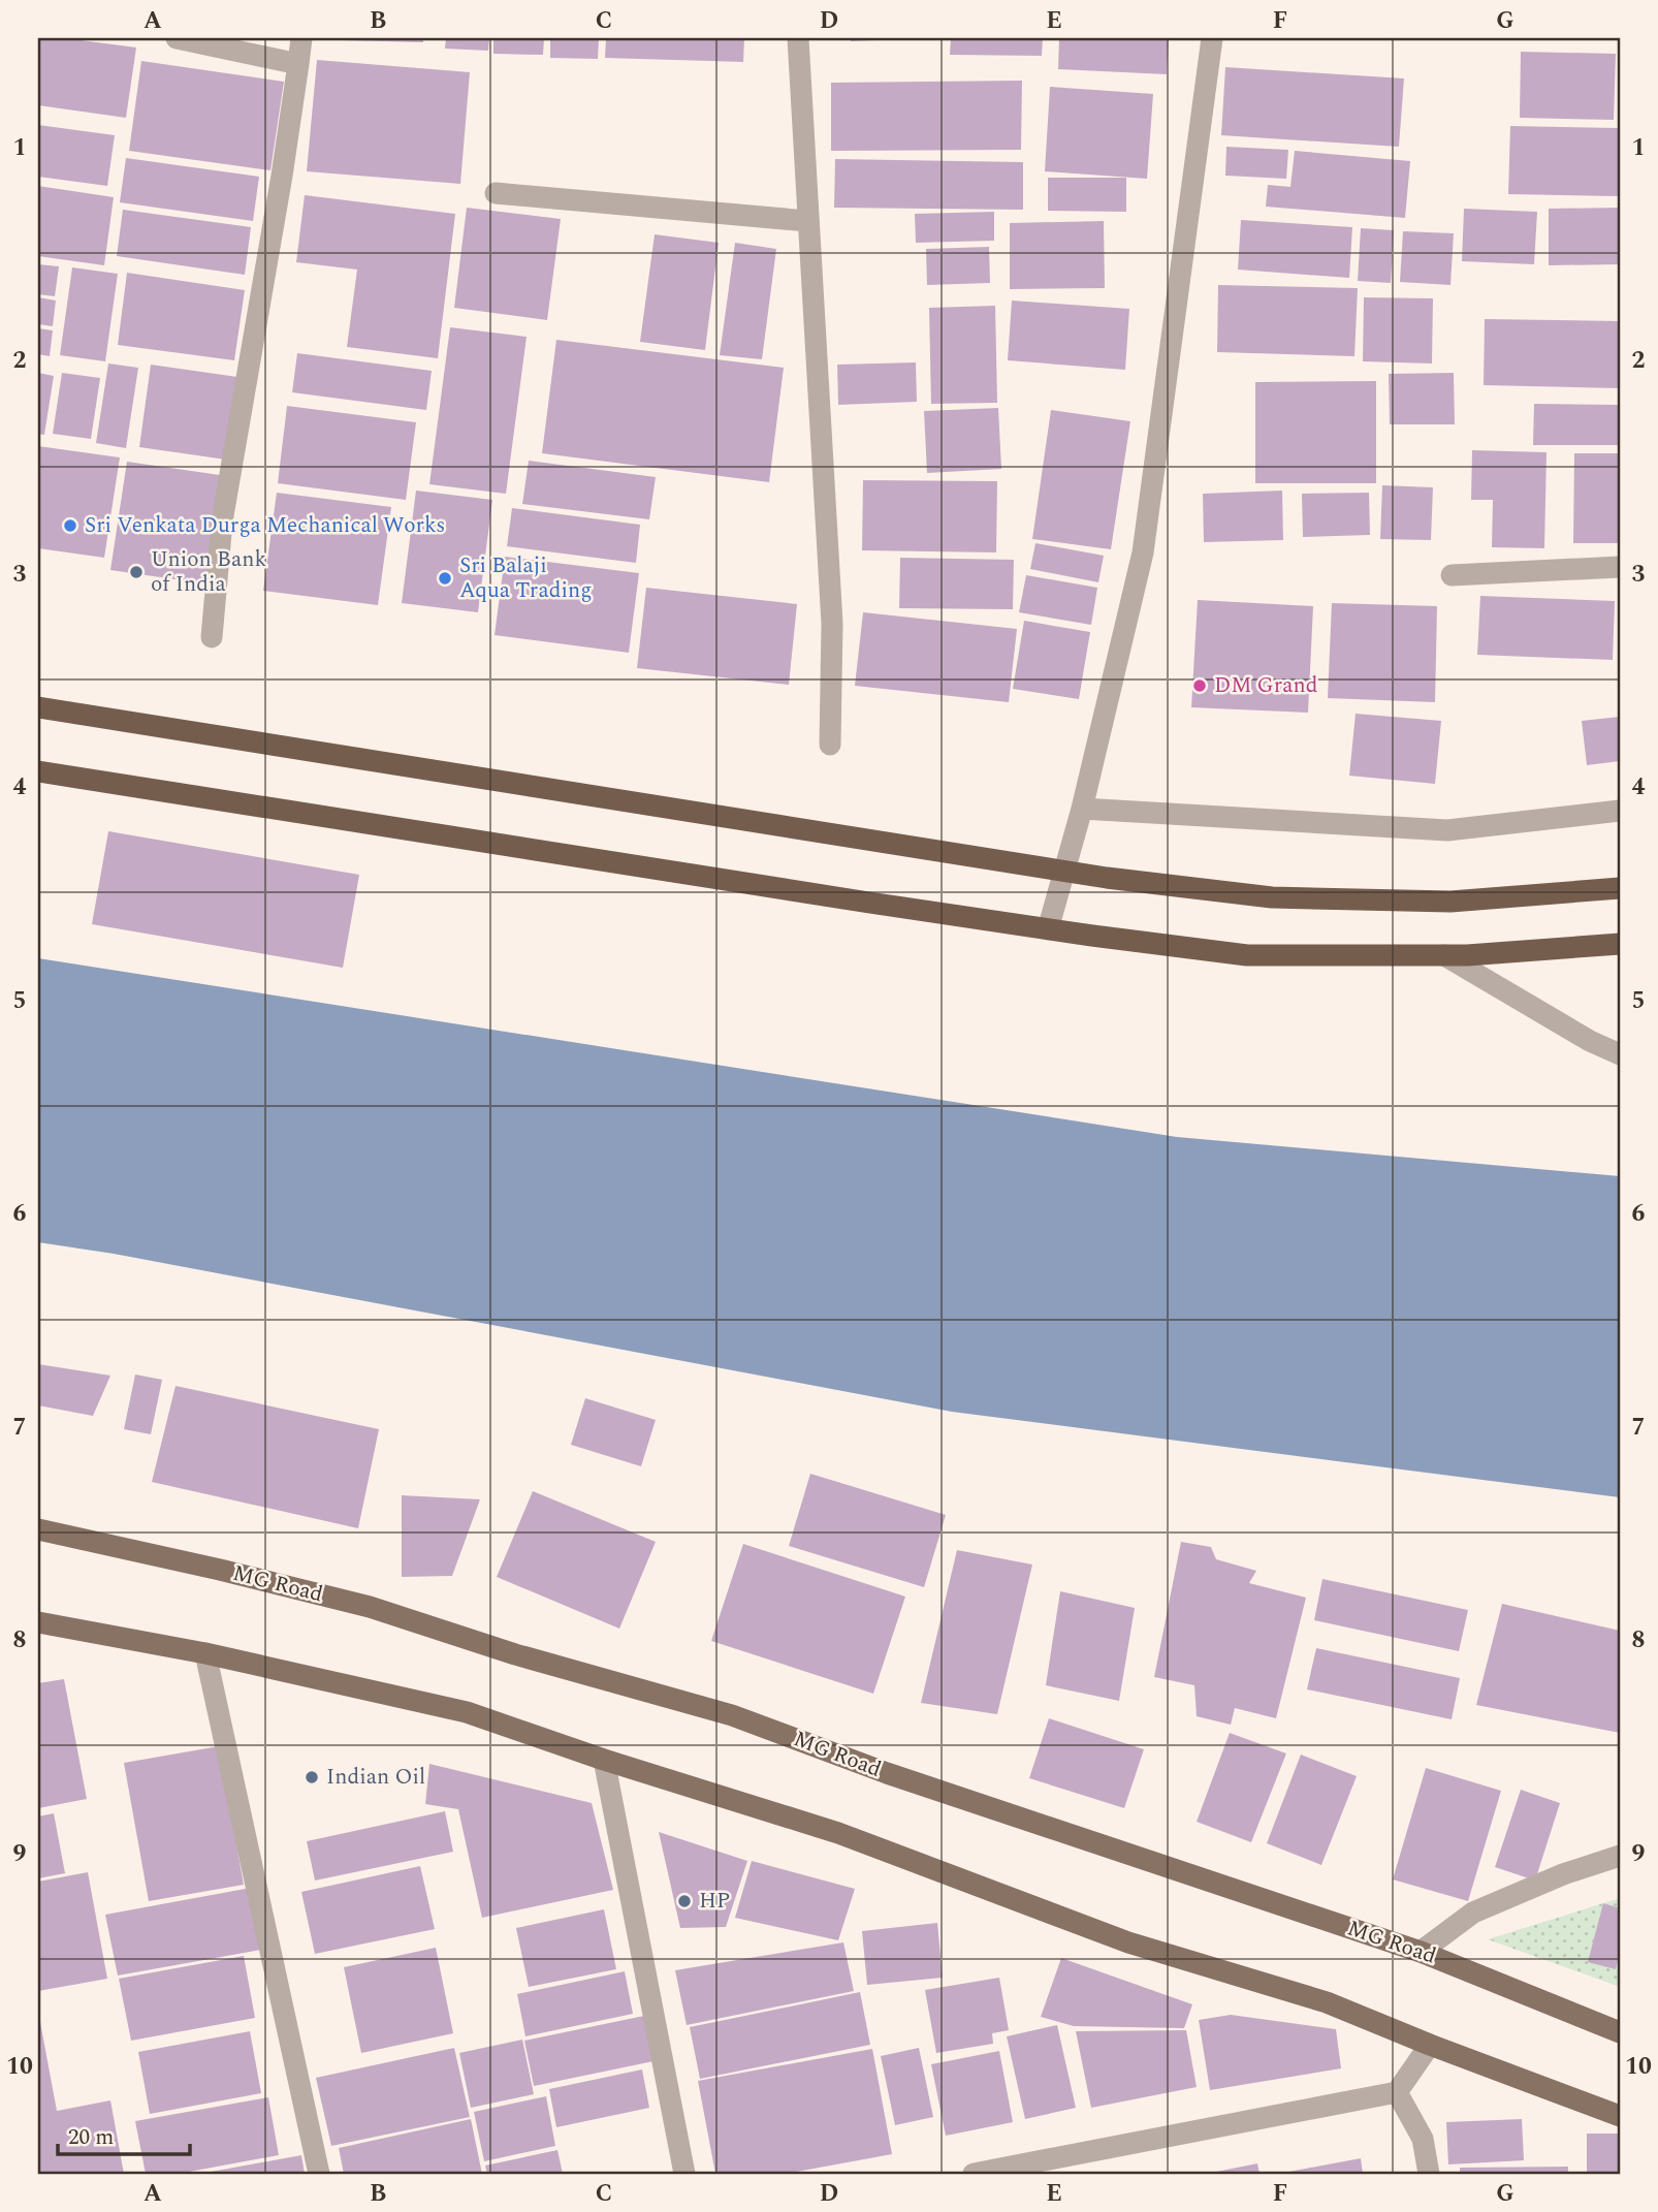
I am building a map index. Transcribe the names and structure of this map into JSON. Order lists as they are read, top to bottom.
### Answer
{
  "streets": {
    "main road": ["MG Road"]
  },
  "places": [
    "Sri Venkata Durga Mechanical Works",
    "Union Bank of India",
    "Sri Balaji Aqua Trading",
    "DM Grand",
    "Indian Oil",
    "HP"
  ],
  "scale_bar": "20 m",
  "grid": {
    "columns": [
      "A",
      "B",
      "C",
      "D",
      "E",
      "F",
      "G"
    ],
    "rows": [
      "1",
      "2",
      "3",
      "4",
      "5",
      "6",
      "7",
      "8",
      "9",
      "10"
    ]
  }
}
